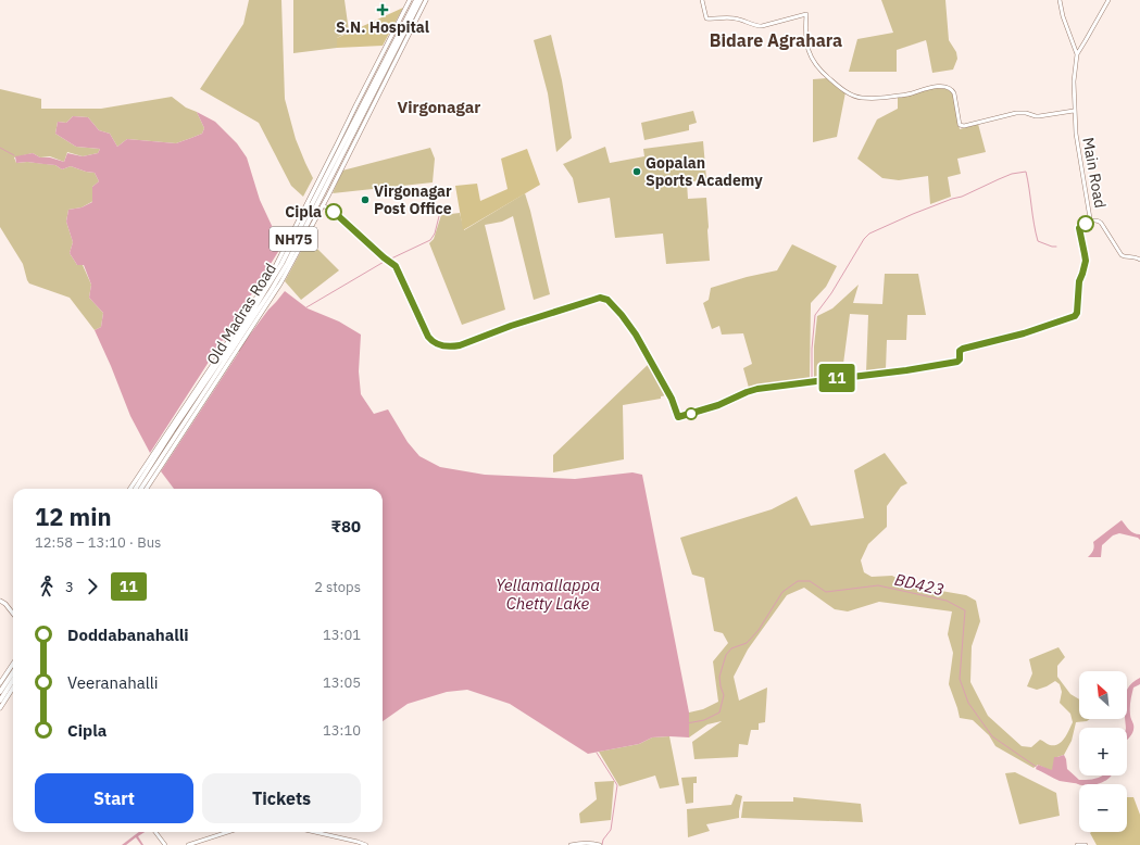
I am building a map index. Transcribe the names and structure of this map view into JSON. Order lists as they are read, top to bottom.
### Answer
{
  "streets": {
    "highway": ["NH75", "Old Madras Road"],
    "street": ["Main Road"]
  },
  "crossings": [
    ["NH75", "Old Madras Road"]
  ],
  "districts": ["Bidare Agrahara", "Virgonagar"],
  "water": ["Yellamallappa Chetty Lake", "BD423"],
  "places": {
    "health": ["S.N. Hospital"],
    "other": ["Gopalan Sports Academy", "Virgonagar Post Office", "Cipla"]
  },
  "lines": ["bus line 11"],
  "north": "top left",
  "page": {
    "on_map": "11",
    "heading": ["12 min", "12:58 – 13:10 · Bus", "₹80"],
    "legs": ["3", "11", "2 stops"],
    "list": [
      {
        "name": "Doddabanahalli",
        "value": "13:01"
      },
      {
        "name": "Veeranahalli",
        "value": "13:05"
      },
      {
        "name": "Cipla",
        "value": "13:10"
      }
    ],
    "map_buttons": ["+", "−"],
    "buttons": ["Start", "Tickets"]
  }
}
